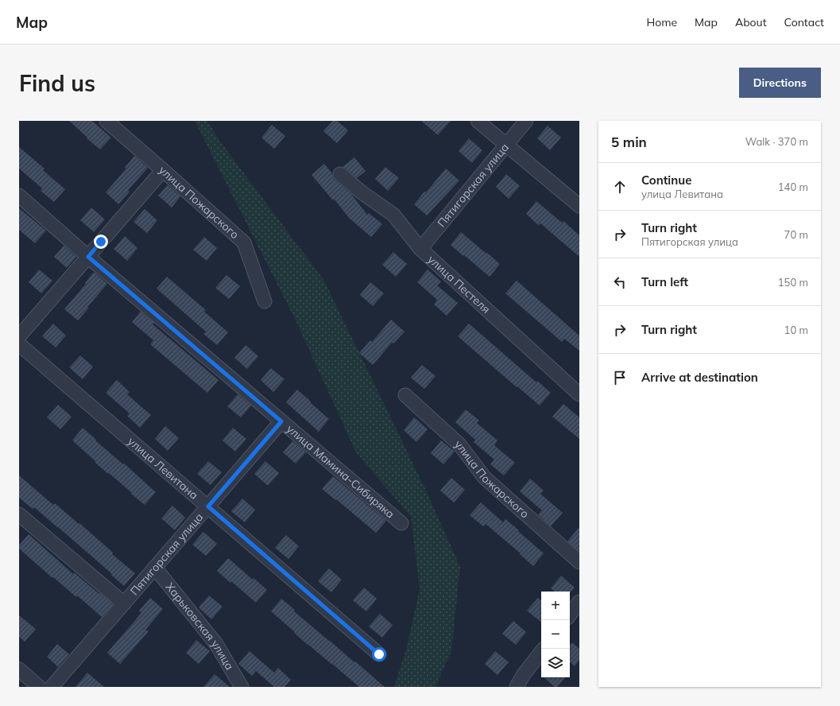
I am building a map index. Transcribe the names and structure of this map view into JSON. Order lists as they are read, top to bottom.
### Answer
{
  "streets": {
    "street": [
      "Пятигорская улица",
      "улица Пожарского",
      "улица Пестеля",
      "улица Левитана",
      "улица Мамина-Сибиряка",
      "Харьковская улица"
    ]
  },
  "crossings": [
    ["Пятигорская улица", "улица Пестеля"],
    ["Пятигорская улица", "улица Левитана"],
    ["Пятигорская улица", "улица Мамина-Сибиряка"],
    ["Пятигорская улица", "Харьковская улица"]
  ],
  "page": {
    "header": "Map",
    "nav": [
      "Home",
      "Map",
      "About",
      "Contact"
    ],
    "buttons": "Directions",
    "title": "Find us",
    "heading": ["5 min", "Walk · 370 m"],
    "list": [
      ["Continue", "улица Левитана", "140 m"],
      ["Turn right", "Пятигорская улица", "70 m"],
      ["Turn left", "150 m"],
      ["Turn right", "10 m"],
      "Arrive at destination"
    ],
    "map_buttons": ["+", "−"]
  }
}
